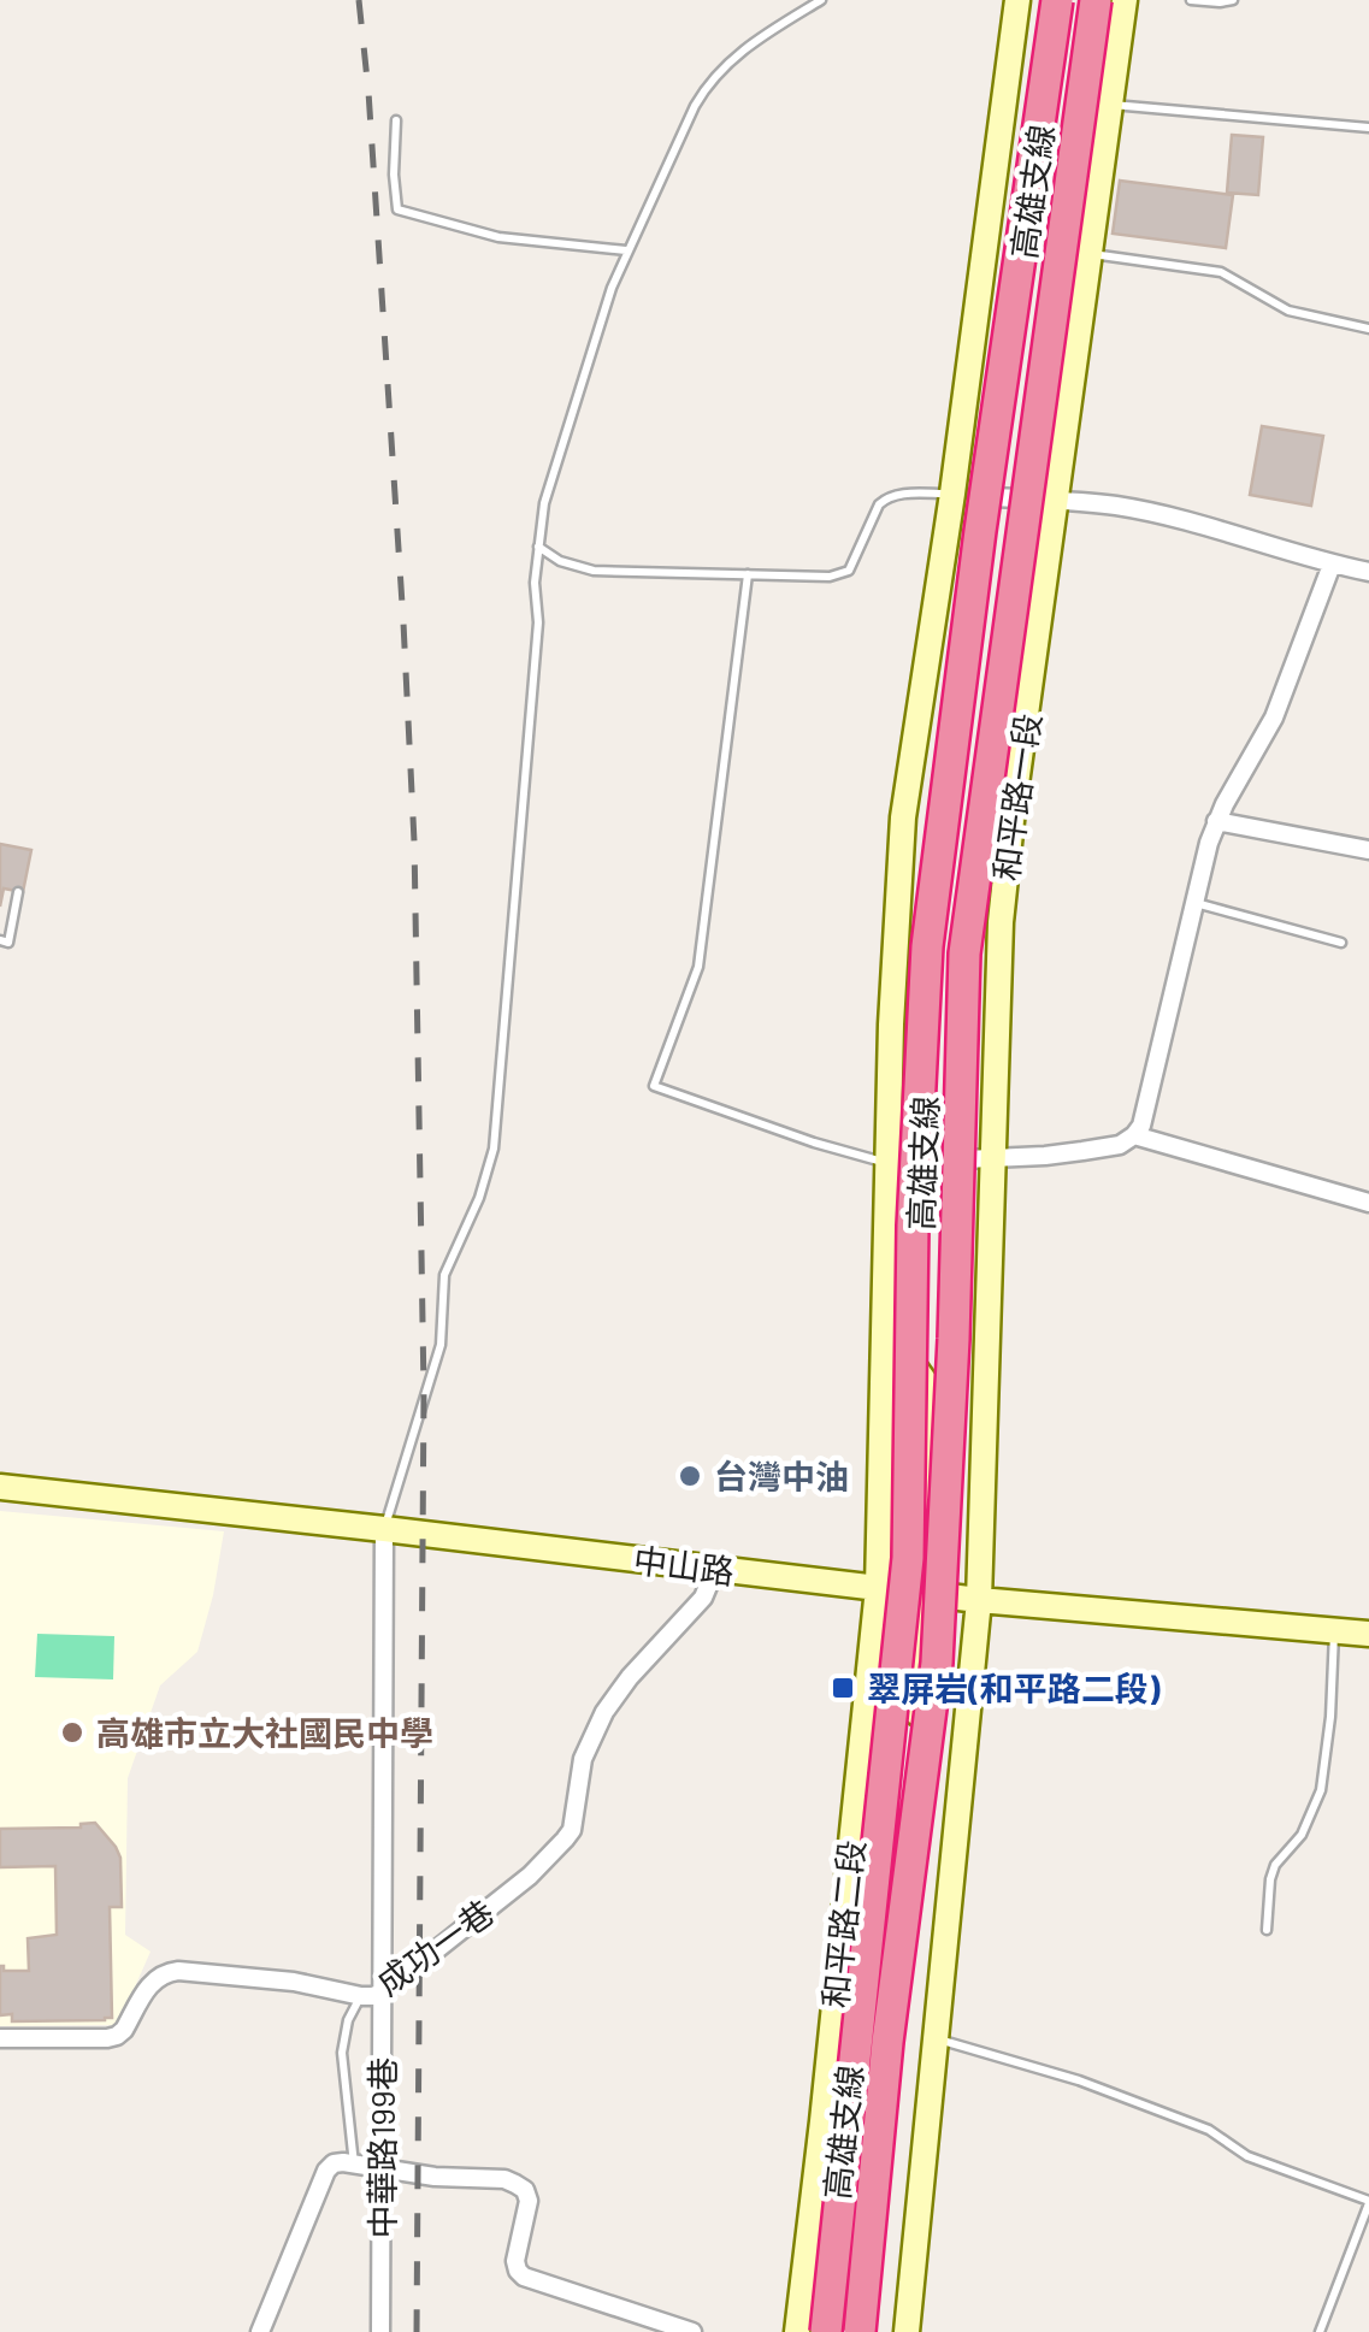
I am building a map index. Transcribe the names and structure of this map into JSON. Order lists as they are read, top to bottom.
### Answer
{
  "streets": {
    "highway": ["高雄支線"],
    "street": [
      "和平路一段",
      "中山路",
      "和平路二段",
      "成功一巷",
      "中華路199巷"
    ]
  },
  "crossings": [
    ["和平路一段", "中山路"],
    ["中山路", "和平路二段"],
    ["中山路", "成功一巷"],
    ["中山路", "中華路199巷"],
    ["成功一巷", "中華路199巷"]
  ],
  "places": {
    "other": ["台灣中油", "高雄市立大社國民中學"],
    "transit": ["翠屏岩(和平路二段)"]
  }
}
